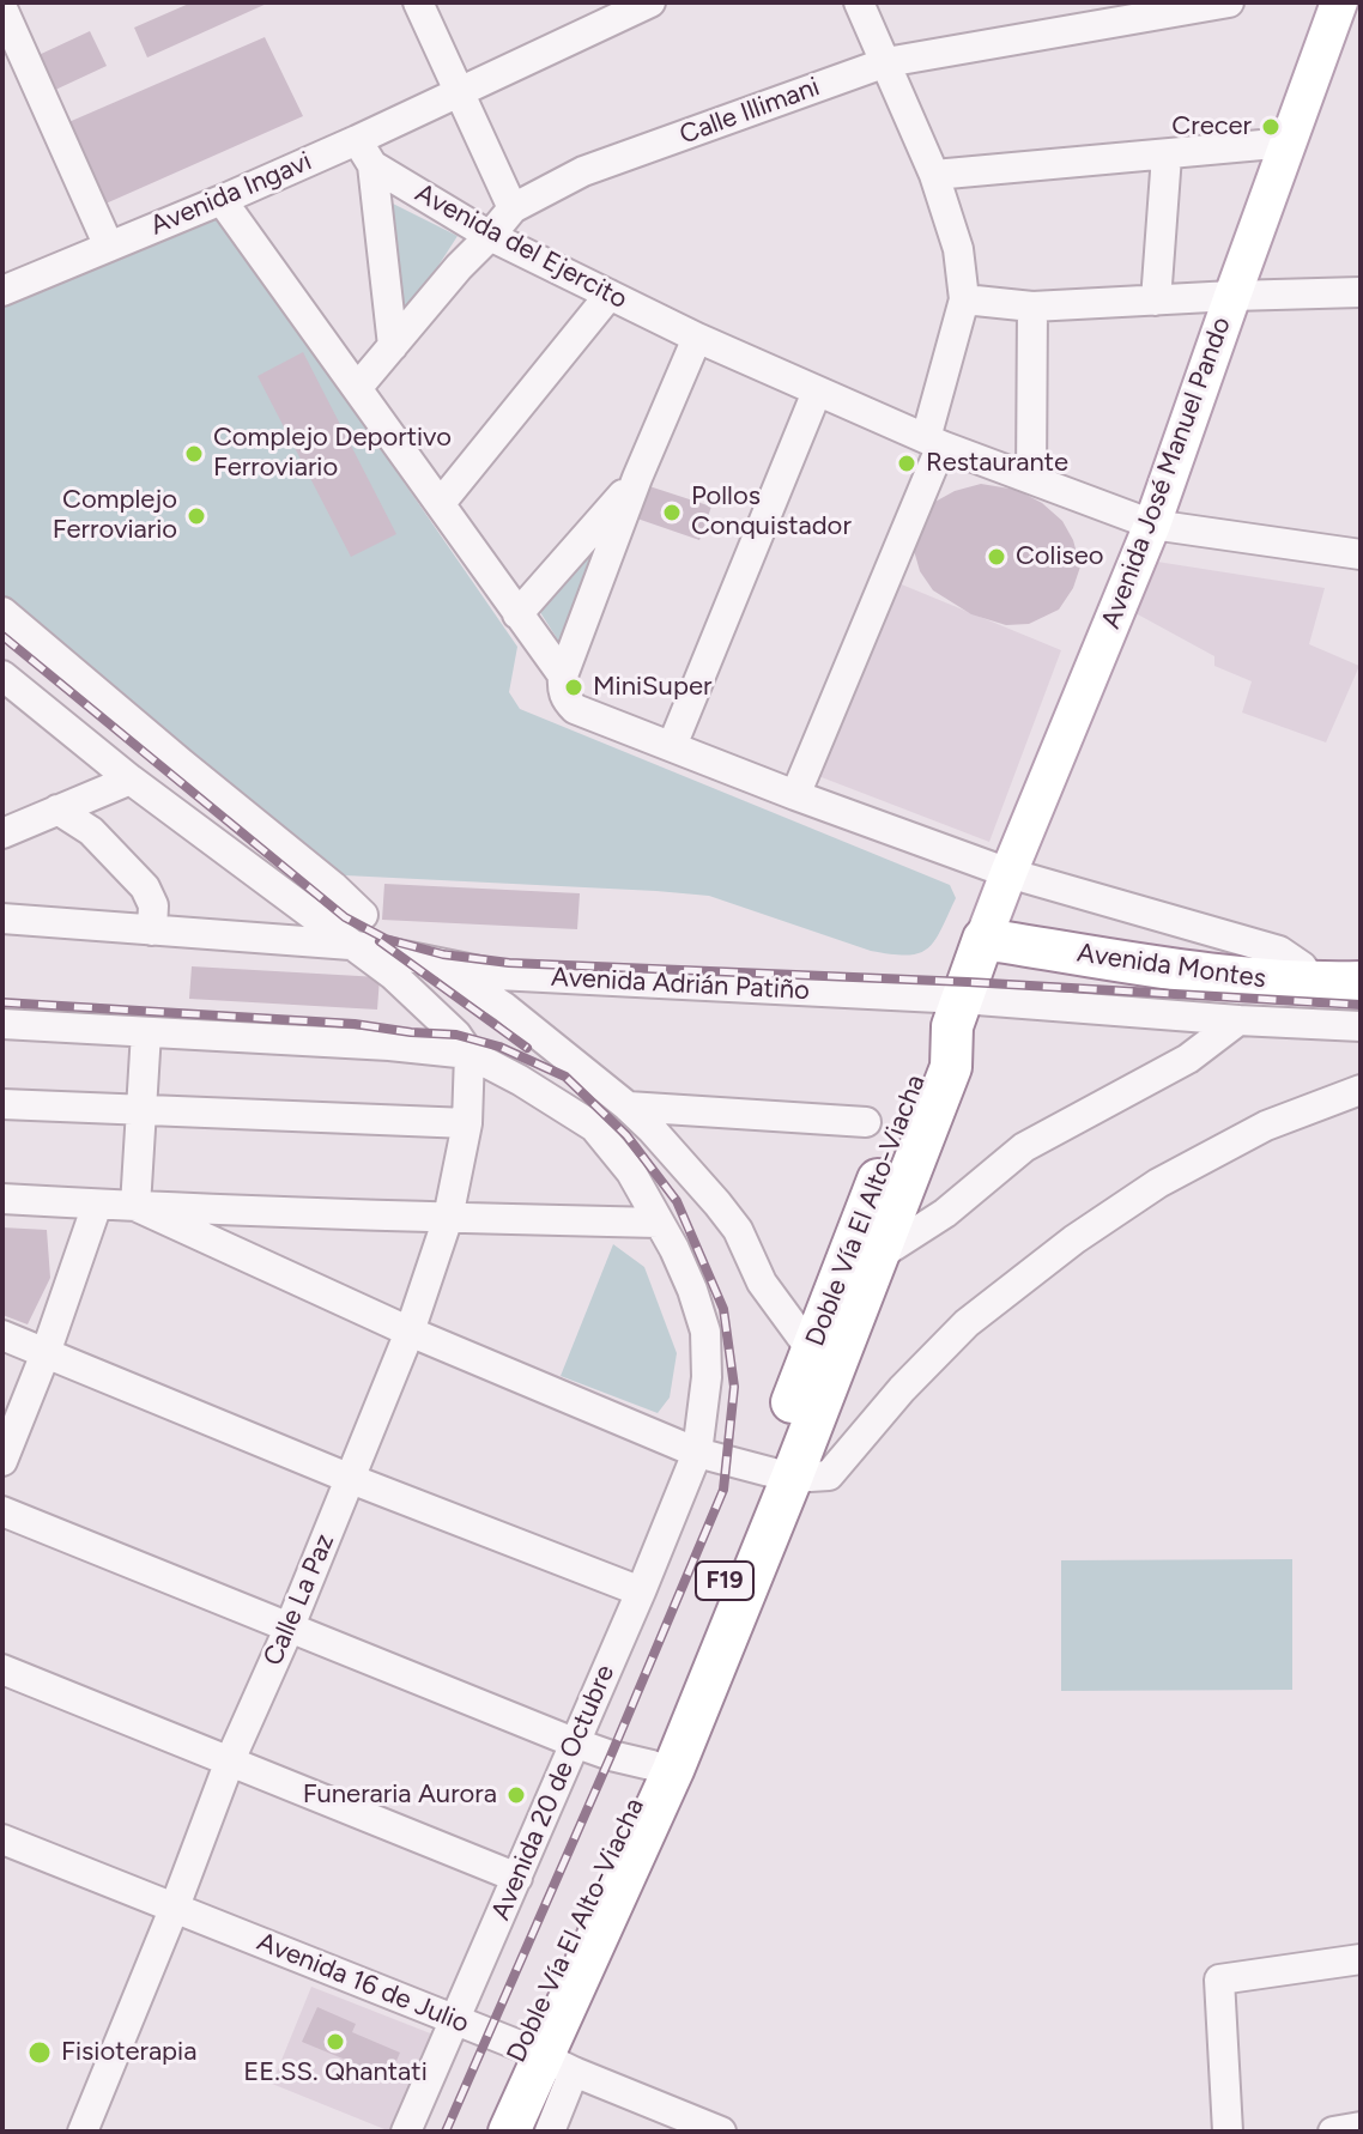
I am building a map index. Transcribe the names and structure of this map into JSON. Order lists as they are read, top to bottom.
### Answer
{
  "streets": {
    "highway": ["Avenida Montes", "Doble Vía El Alto-Viacha", "F19"],
    "main road": ["Avenida José Manuel Pando"],
    "street": [
      "Calle Illimani",
      "Avenida Ingavi",
      "Avenida del Ejercito",
      "Avenida Adrián Patiño",
      "Calle La Paz",
      "Avenida 20 de Octubre",
      "Avenida 16 de Julio"
    ]
  },
  "crossings": [
    ["Calle Illimani", "Avenida del Ejercito"],
    ["Avenida Ingavi", "Avenida del Ejercito"],
    ["Avenida del Ejercito", "Avenida José Manuel Pando"],
    ["Avenida José Manuel Pando", "Avenida Montes"],
    ["Avenida José Manuel Pando", "F19"],
    ["Avenida Montes", "F19"],
    ["Avenida Adrián Patiño", "Doble Vía El Alto-Viacha"],
    ["Avenida Adrián Patiño", "F19"],
    ["Doble Vía El Alto-Viacha", "F19"],
    ["Doble Vía El Alto-Viacha", "Avenida 16 de Julio"],
    ["Calle La Paz", "Avenida 20 de Octubre"],
    ["Calle La Paz", "Avenida 16 de Julio"],
    ["Avenida 20 de Octubre", "Avenida 16 de Julio"]
  ],
  "places": [
    "Crecer",
    "Complejo Deportivo Ferroviario",
    "Restaurante",
    "Pollos Conquistador",
    "Complejo Ferroviario",
    "Coliseo",
    "MiniSuper",
    "Funeraria Aurora",
    "EE.SS. Qhantati",
    "Fisioterapia"
  ]
}
